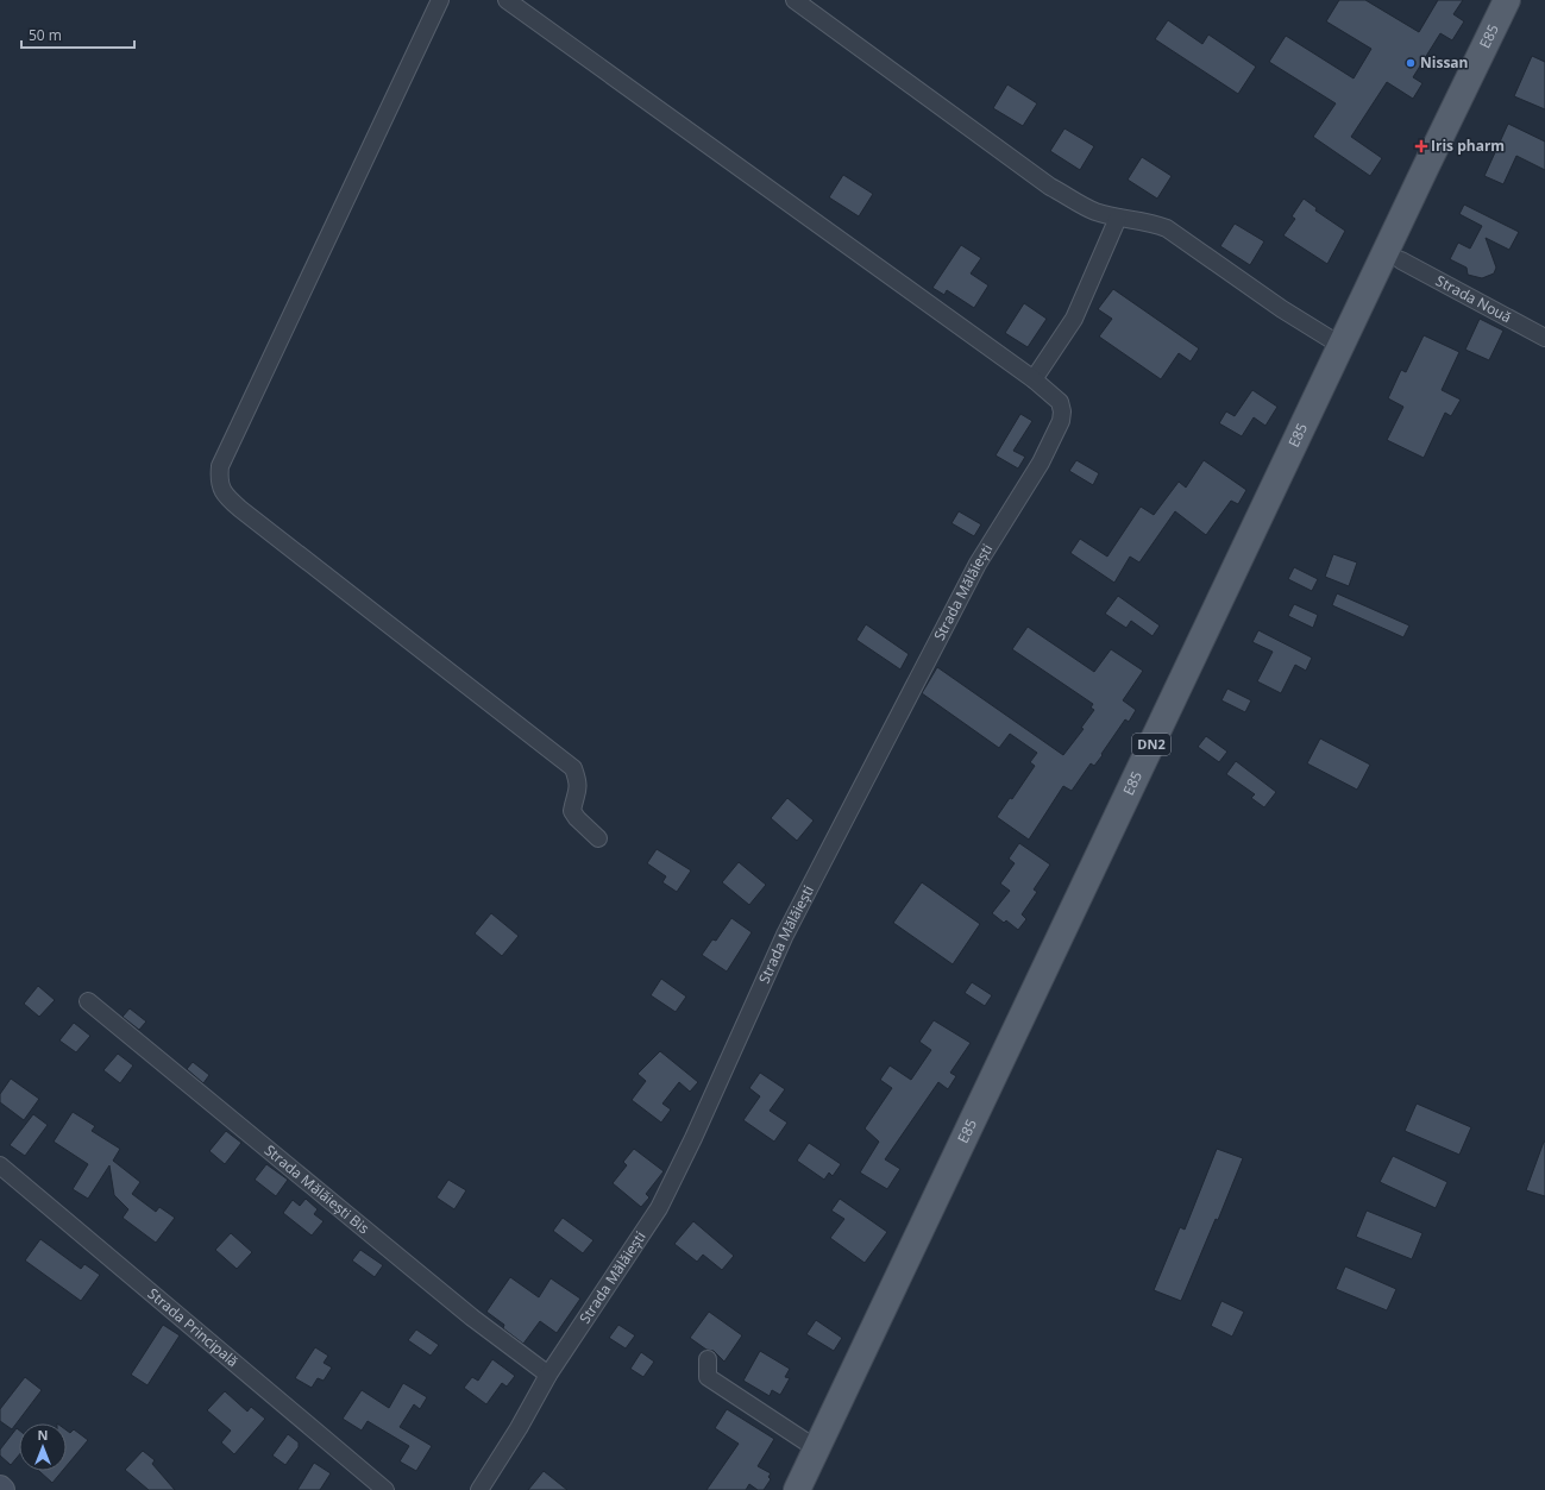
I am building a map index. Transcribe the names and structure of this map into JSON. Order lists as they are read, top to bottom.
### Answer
{
  "streets": {
    "main road": ["E85", "DN2"],
    "street": [
      "Strada Nouă",
      "Strada Mălăiești",
      "Strada Mălăiești Bis",
      "Strada Principală"
    ]
  },
  "crossings": [
    ["E85", "Strada Nouă"],
    ["Strada Mălăiești", "Strada Mălăiești Bis"]
  ],
  "places": {
    "other": ["Nissan"],
    "health": ["Iris pharm"]
  },
  "scale_bar": "50 m",
  "north": "top"
}
